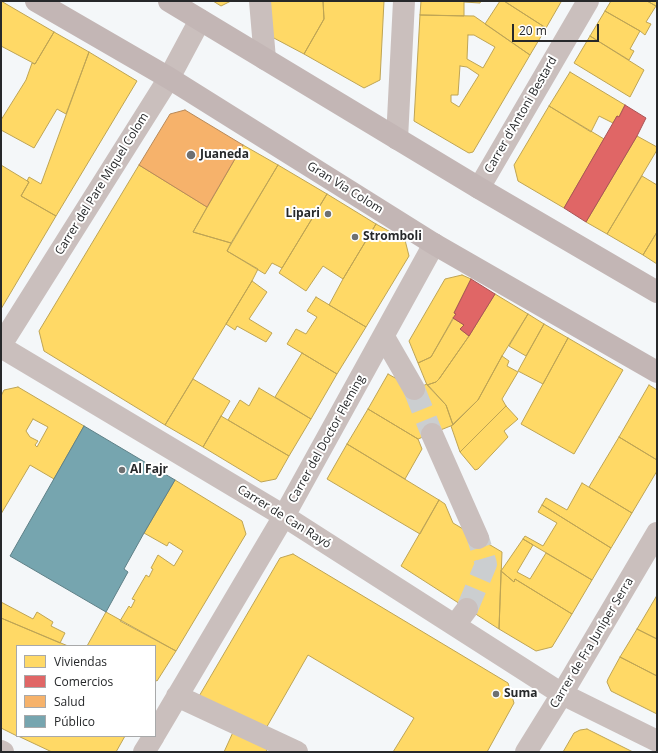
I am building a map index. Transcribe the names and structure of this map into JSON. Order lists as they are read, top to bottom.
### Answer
{
  "streets": {
    "main road": ["Gran Via Colom"],
    "street": [
      "Carrer d'Antoni Bestard",
      "Carrer del Pare Miquel Colom",
      "Carrer del Doctor Fleming",
      "Carrer de Can Rayó",
      "Carrer de Fra Juníper Serra"
    ]
  },
  "crossings": [
    ["Carrer del Pare Miquel Colom", "Gran Via Colom"],
    ["Carrer del Pare Miquel Colom", "Carrer de Can Rayó"],
    ["Gran Via Colom", "Carrer del Doctor Fleming"],
    ["Carrer del Doctor Fleming", "Carrer de Can Rayó"],
    ["Carrer de Can Rayó", "Carrer de Fra Juníper Serra"]
  ],
  "places": [
    "Juaneda",
    "Lipari",
    "Stromboli",
    "Al Fajr",
    "Suma"
  ],
  "legend": [
    "Viviendas",
    "Comercios",
    "Salud",
    "Público"
  ],
  "scale_bar": "20 m"
}
